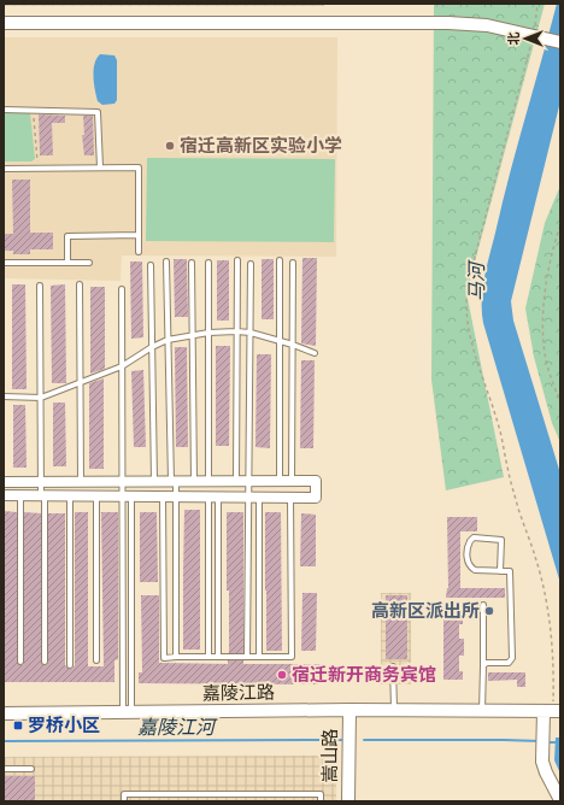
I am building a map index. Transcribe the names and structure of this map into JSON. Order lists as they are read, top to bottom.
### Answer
{
  "streets": {
    "street": ["嘉陵江路", "嵩山路"]
  },
  "crossings": [
    ["嘉陵江路", "嵩山路"]
  ],
  "water": ["马河", "嘉陵江河"],
  "places": {
    "other": ["宿迁高新区实验小学", "高新区派出所", "宿迁新开商务宾馆"],
    "transit": ["罗桥小区"]
  },
  "north": "left"
}
